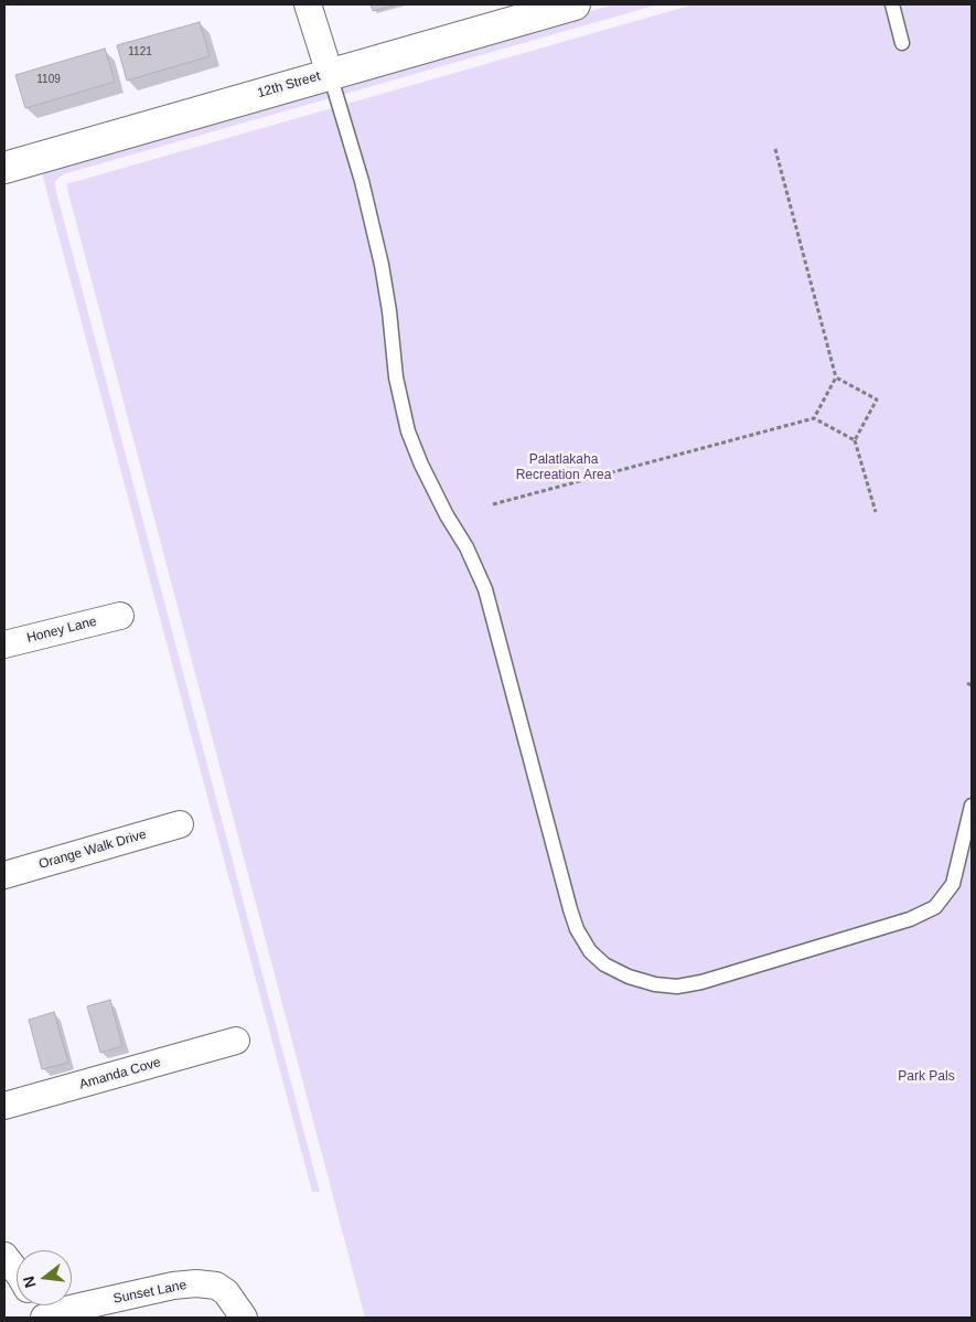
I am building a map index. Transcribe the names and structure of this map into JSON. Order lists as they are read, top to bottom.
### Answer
{
  "streets": {
    "main road": ["12th Street"],
    "street": [
      "Honey Lane",
      "Orange Walk Drive",
      "Amanda Cove",
      "Sunset Lane"
    ]
  },
  "parks": ["Palatlakaha Recreation Area", "Park Pals"],
  "house_numbers": ["1121", "1109"],
  "north": "left"
}
